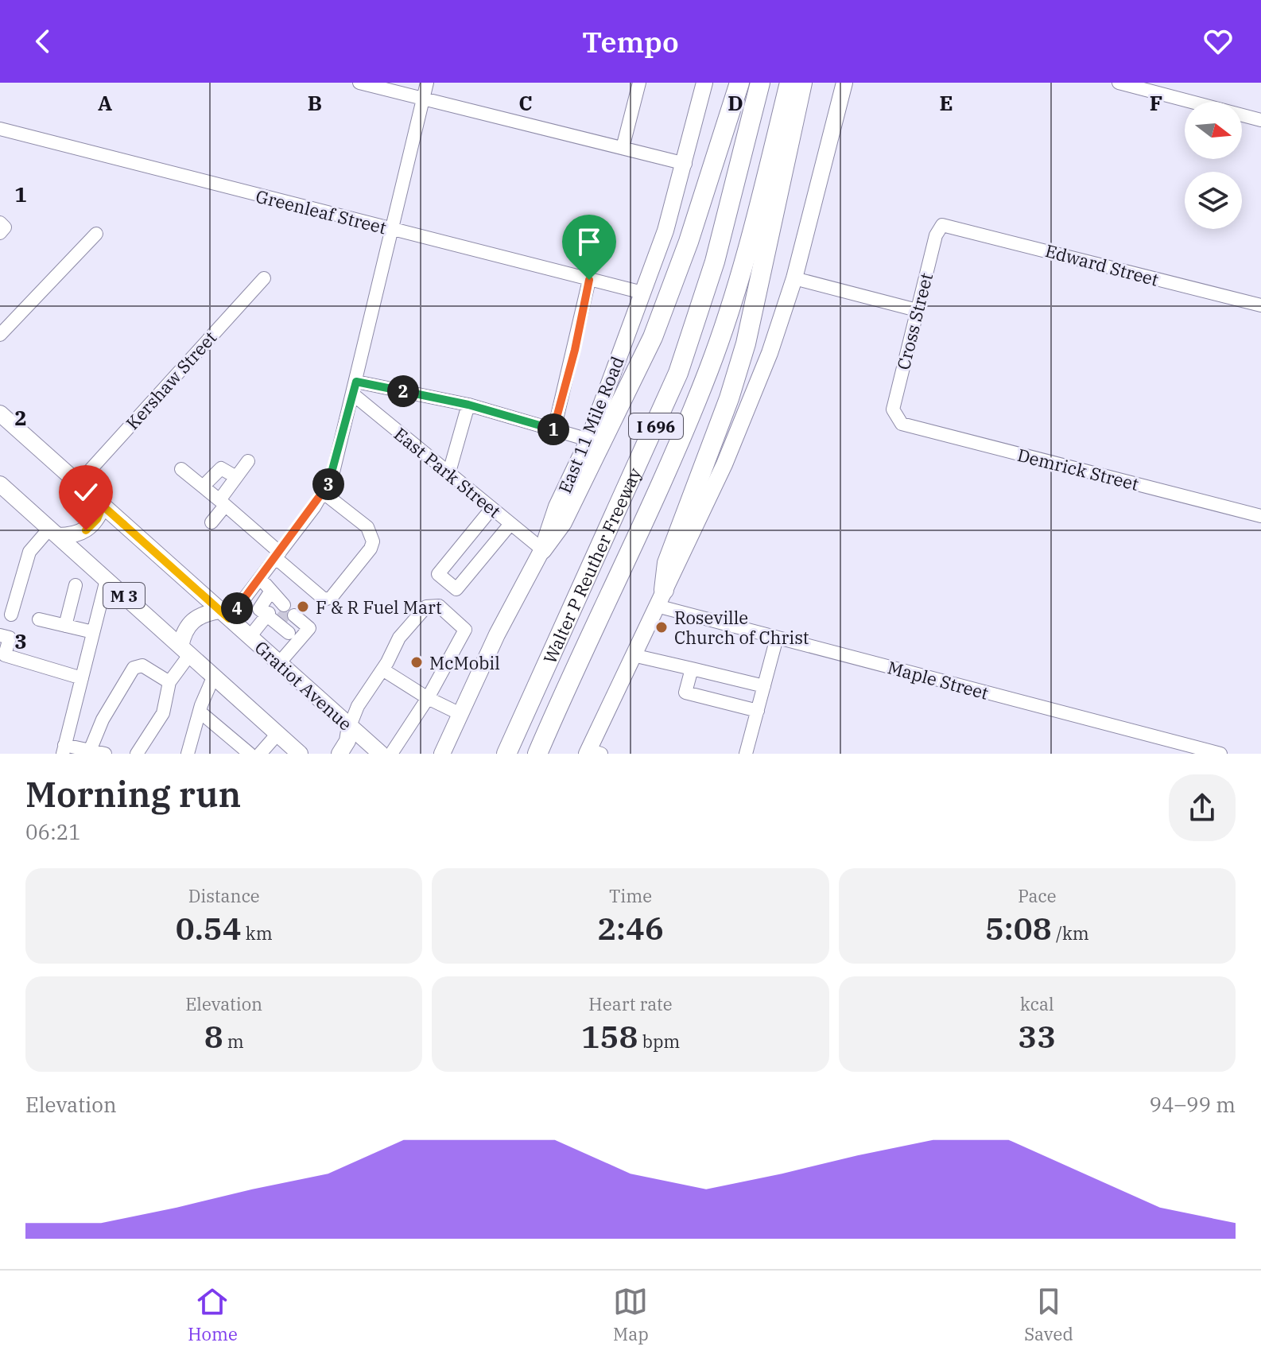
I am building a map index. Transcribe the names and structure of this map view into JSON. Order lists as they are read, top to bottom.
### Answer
{
  "streets": {
    "highway": ["I 696", "Walter P Reuther Freeway"],
    "main road": ["East 11 Mile Road", "M 3", "Gratiot Avenue"],
    "street": [
      "Greenleaf Street",
      "Edward Street",
      "Cross Street",
      "Kershaw Street",
      "Demrick Street",
      "East Park Street",
      "Maple Street"
    ]
  },
  "crossings": [
    ["Greenleaf Street", "East 11 Mile Road"],
    ["Edward Street", "Cross Street"],
    ["Cross Street", "Demrick Street"],
    ["Kershaw Street", "Gratiot Avenue"],
    ["East 11 Mile Road", "East Park Street"]
  ],
  "places": ["F & R Fuel Mart", "Roseville Church of Christ", "McMobil"],
  "north": "right",
  "page": {
    "header": "Tempo",
    "pins": [
      "2",
      "1",
      "3",
      "4"
    ],
    "heading": ["Morning run", "06:21"],
    "stats": [
      ["Distance", "0.54 km"],
      ["Time", "2:46"],
      ["Pace", "5:08 /km"],
      ["Elevation", "8 m"],
      ["Heart rate", "158 bpm"],
      ["kcal", "33"]
    ],
    "chart": ["Elevation", "94–99 m"],
    "tabs": ["Home", "Map", "Saved"]
  },
  "grid": {
    "columns": [
      "A",
      "B",
      "C",
      "D",
      "E",
      "F"
    ],
    "rows": ["1", "2", "3"]
  }
}
